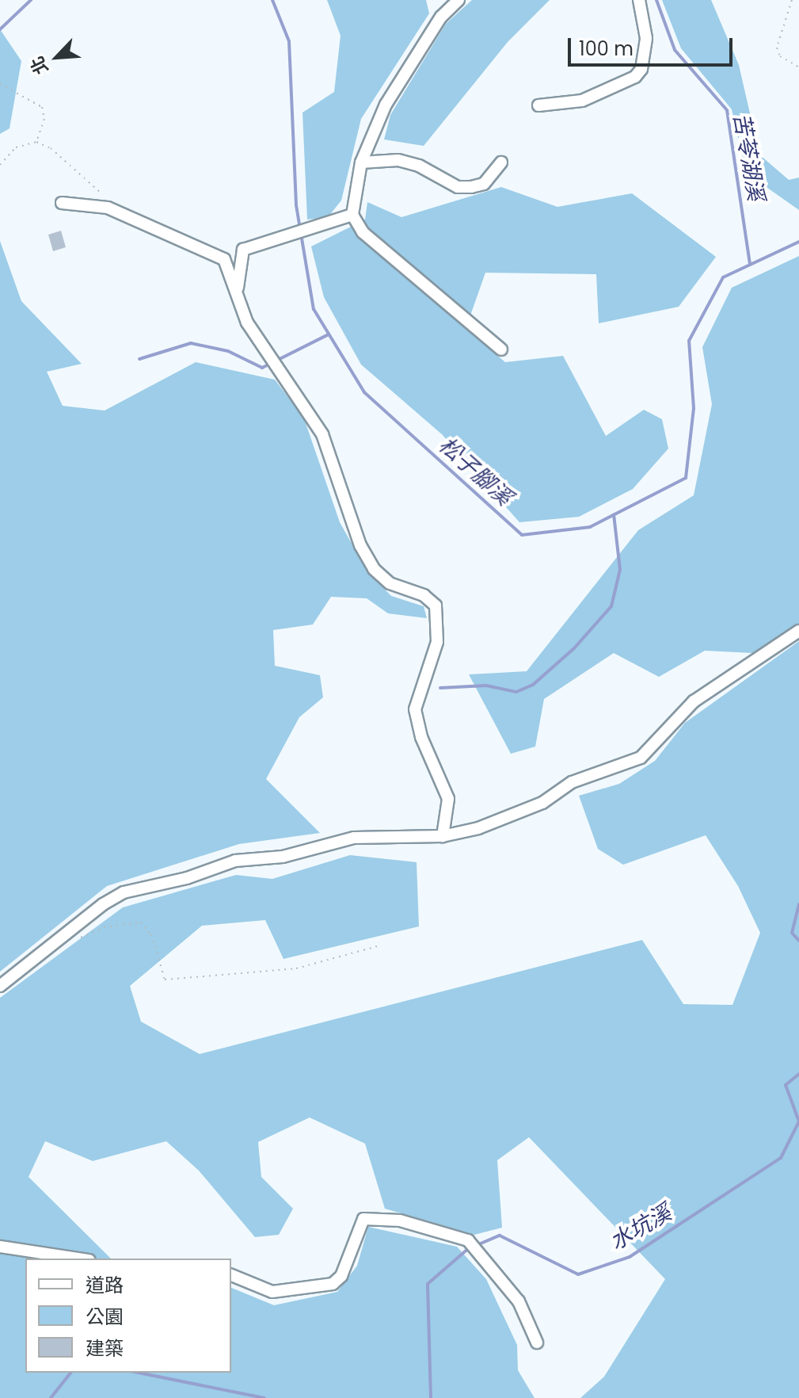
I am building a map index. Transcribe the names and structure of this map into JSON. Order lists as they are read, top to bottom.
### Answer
{
  "water": ["苦苓湖溪", "松子腳溪", "水坑溪"],
  "legend": ["道路", "公園", "建築"],
  "scale_bar": "100 m",
  "north": "bottom left"
}
